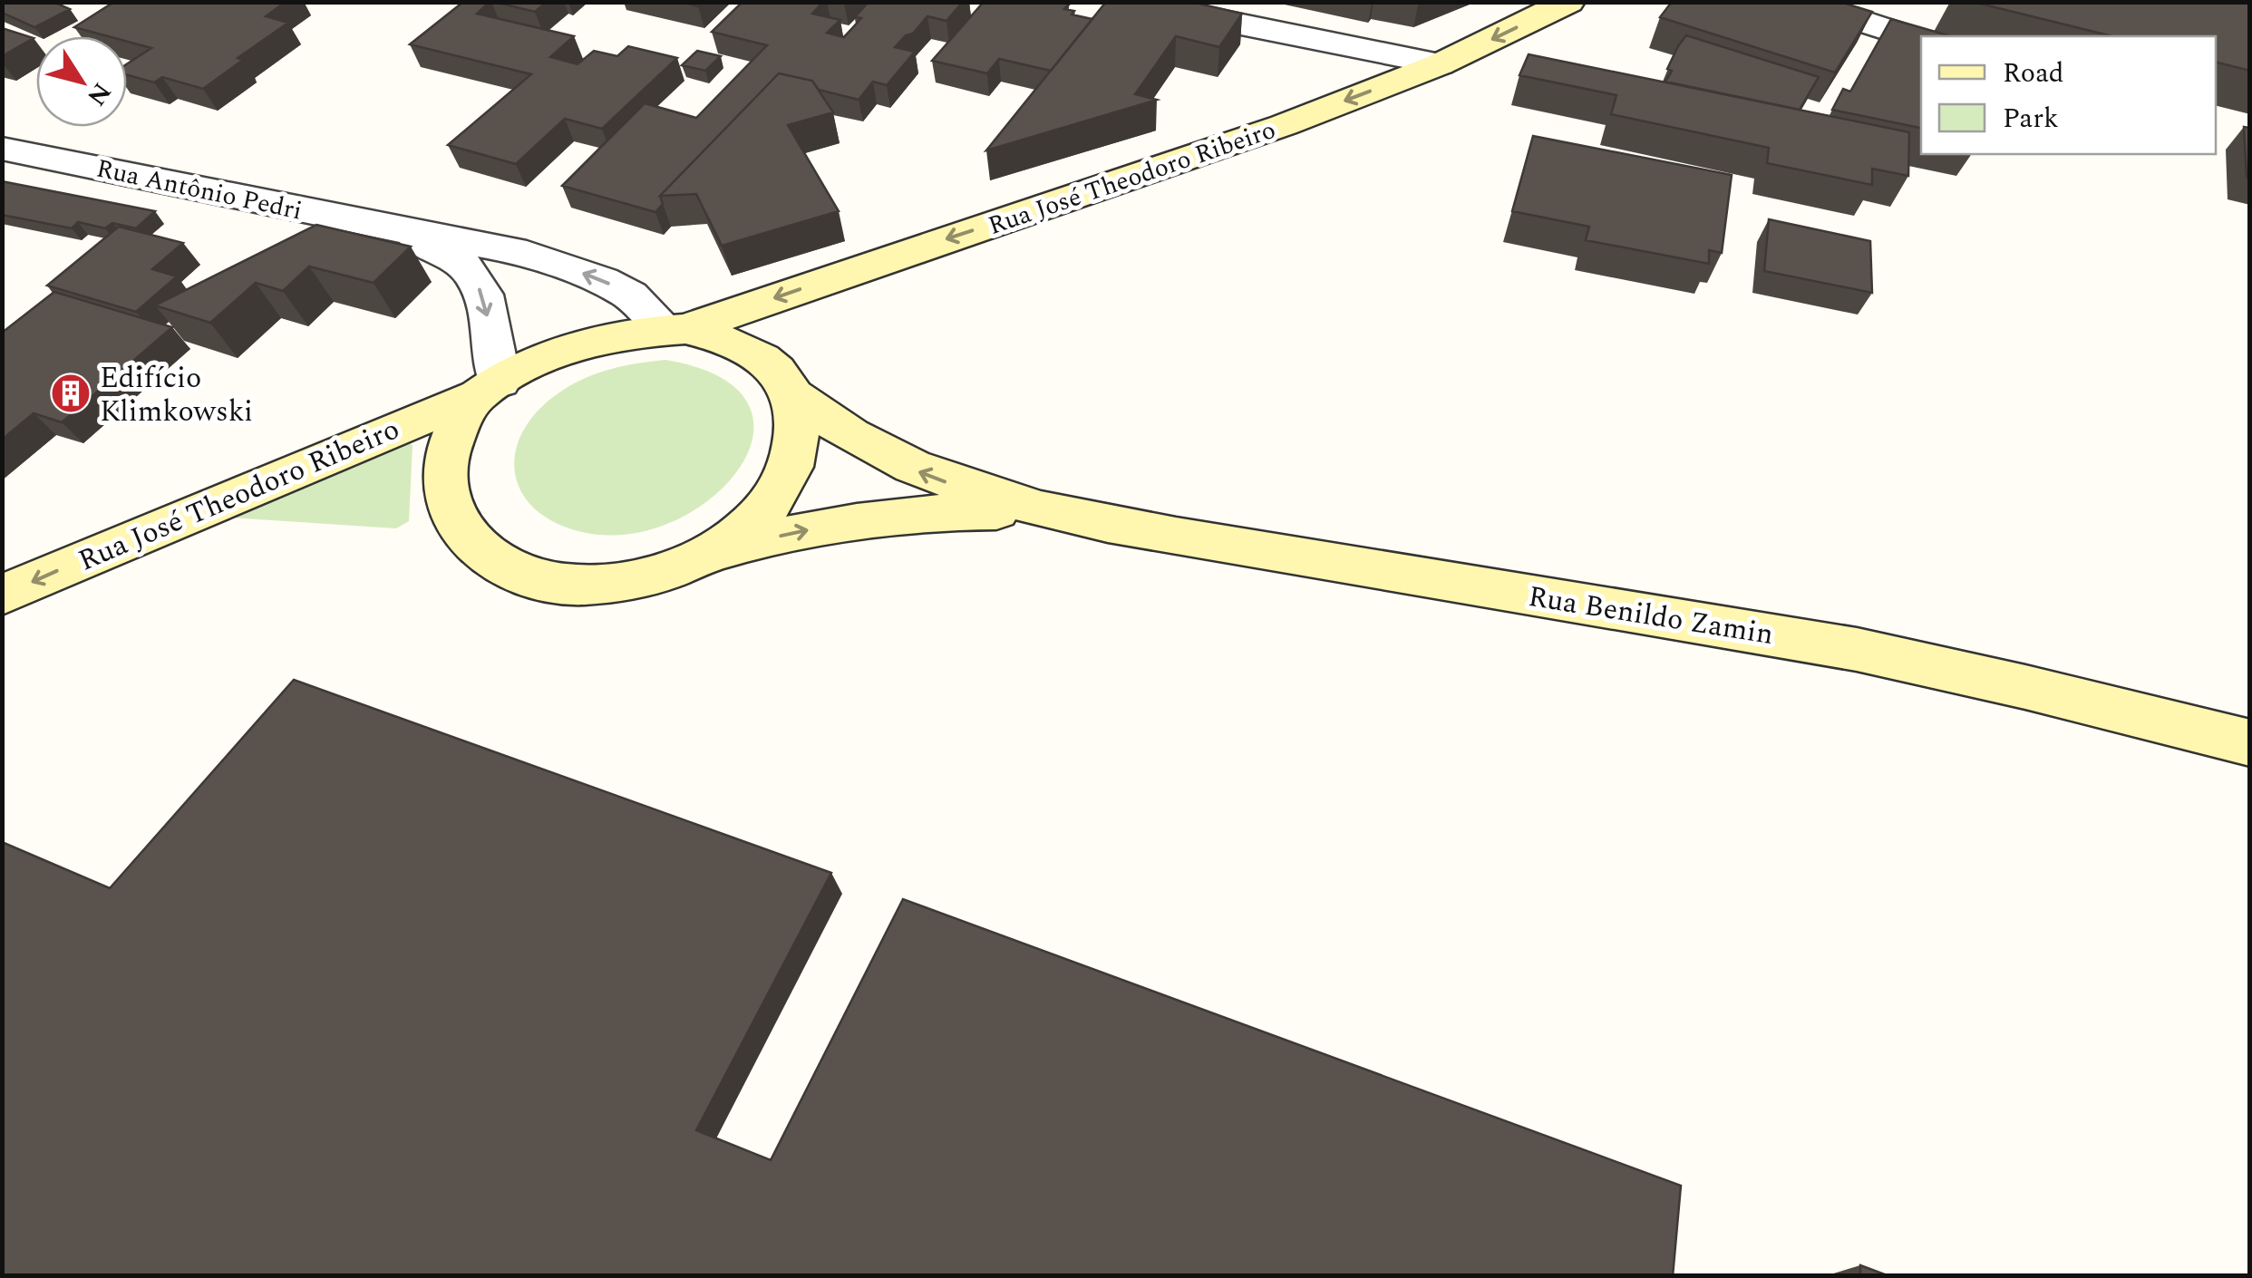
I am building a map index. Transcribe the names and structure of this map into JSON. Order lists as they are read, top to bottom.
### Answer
{
  "streets": {
    "main road": ["Rua José Theodoro Ribeiro", "Rua Benildo Zamin"],
    "street": ["Rua Antônio Pedri"]
  },
  "crossings": [
    ["Rua José Theodoro Ribeiro", "Rua Antônio Pedri"],
    ["Rua José Theodoro Ribeiro", "Rua Benildo Zamin"],
    ["Rua Antônio Pedri", "Rua Benildo Zamin"]
  ],
  "one_way": ["Rua José Theodoro Ribeiro"],
  "places": {
    "building": ["Edifício Klimkowski"]
  },
  "legend": ["Road", "Park"],
  "north": "bottom right"
}
